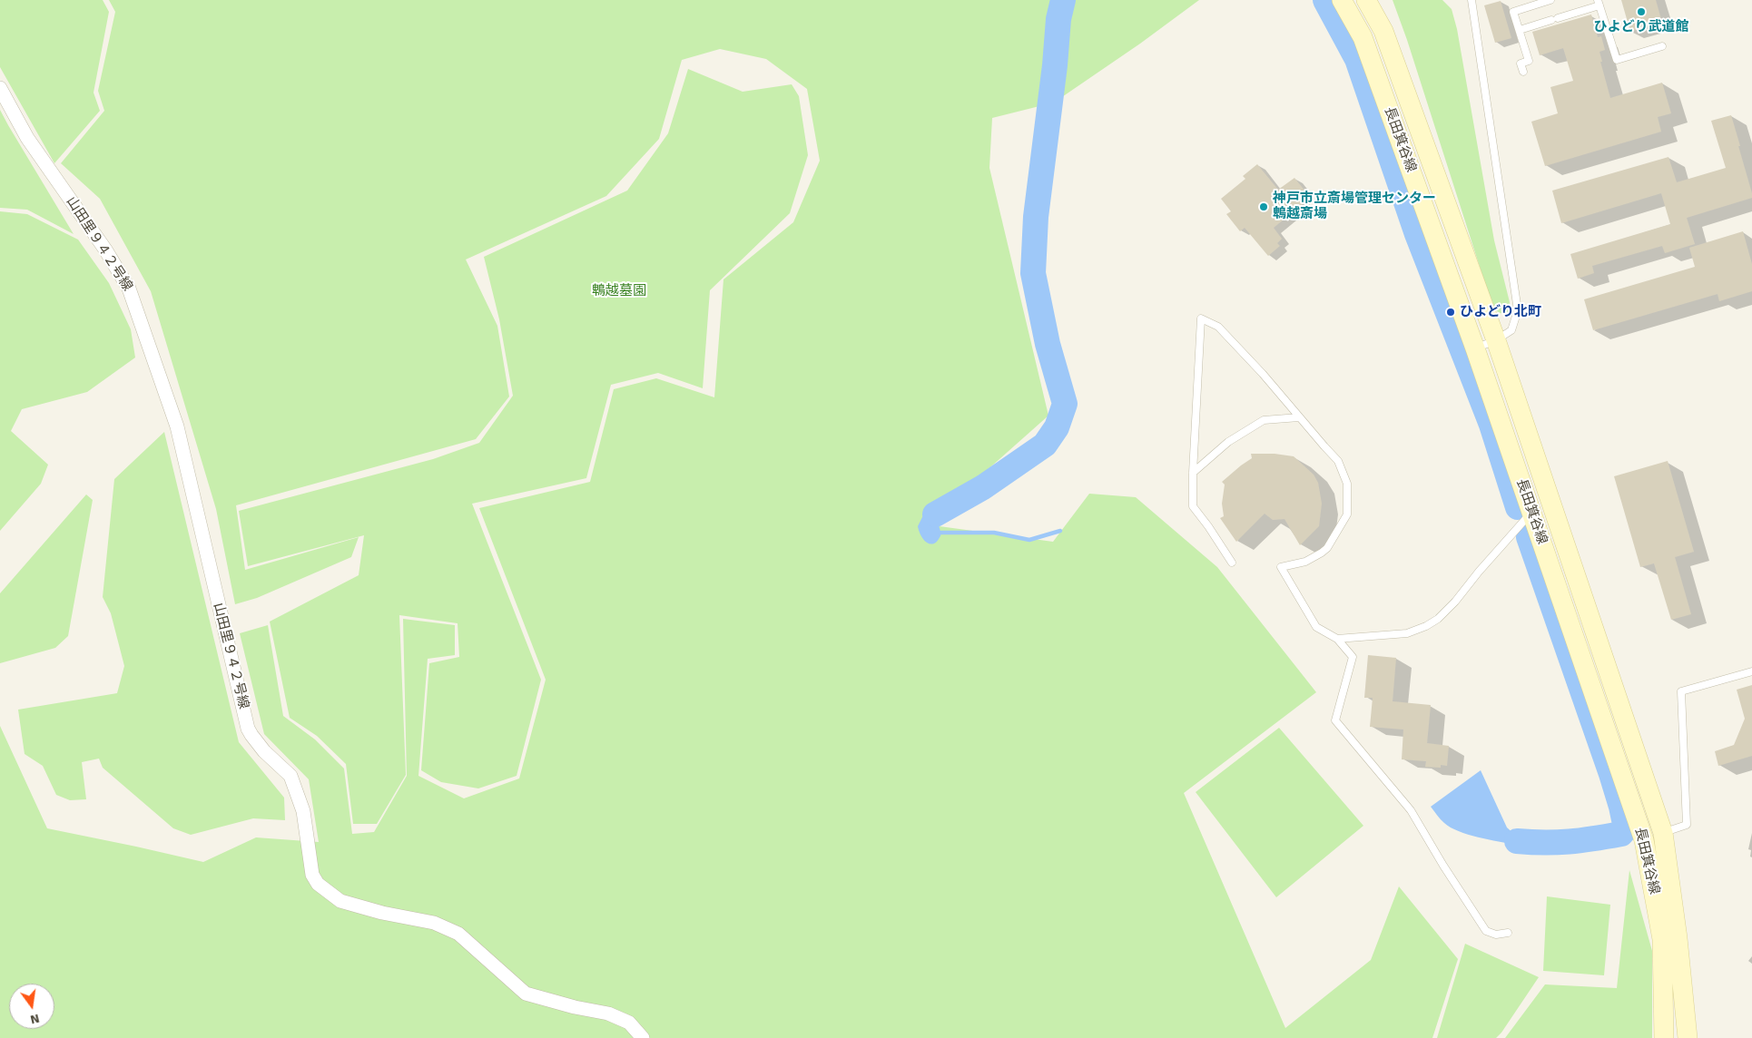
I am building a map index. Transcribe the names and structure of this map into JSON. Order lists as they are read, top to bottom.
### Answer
{
  "streets": {
    "street": ["長田箕谷線", "山田里９４２号線"]
  },
  "parks": ["鵯越墓園"],
  "places": ["ひよどり武道館", "神戸市立斎場管理センター 鵯越斎場", "ひよどり北町"],
  "north": "bottom"
}
